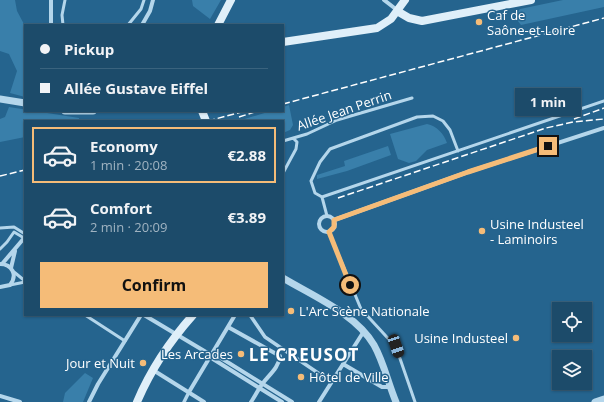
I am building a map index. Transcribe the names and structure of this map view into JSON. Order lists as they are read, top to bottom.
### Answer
{
  "streets": {
    "lane": ["Allée Jean Perrin"]
  },
  "districts": ["LE CREUSOT"],
  "places": [
    "Caf de Saône-et-Loire",
    "Usine Industeel - Laminoirs",
    "L'Arc Scène Nationale",
    "Usine Industeel",
    "Les Arcades",
    "Jour et Nuit",
    "Hôtel de Ville"
  ],
  "page": {
    "banner": ["Pickup", "Allée Gustave Eiffel"],
    "bubble": "1 min",
    "list": [
      {
        "name": "Economy",
        "note": "1 min · 20:08",
        "value": "€2.88"
      },
      {
        "name": "Comfort",
        "note": "2 min · 20:09",
        "value": "€3.89"
      }
    ],
    "buttons": "Confirm"
  }
}
